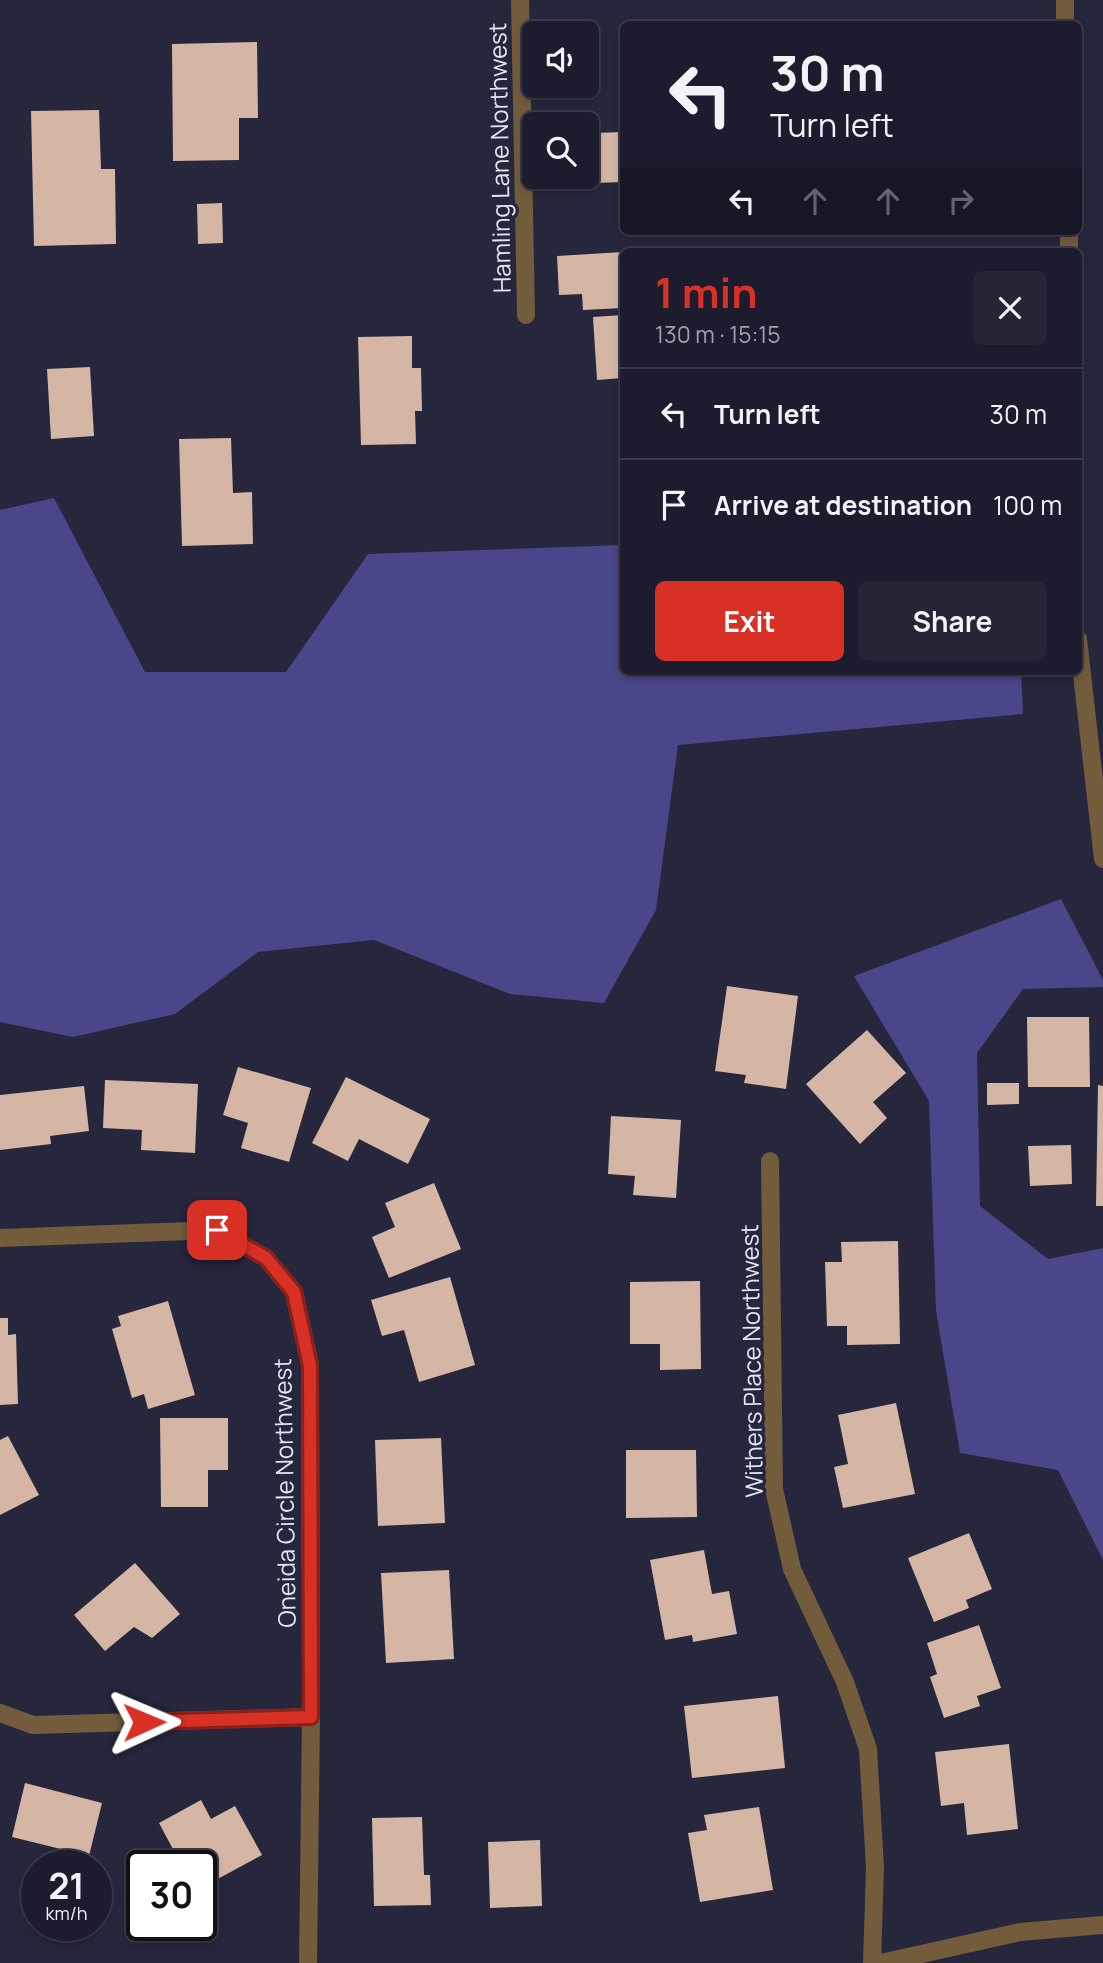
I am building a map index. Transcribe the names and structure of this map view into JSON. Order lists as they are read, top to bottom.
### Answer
{
  "streets": {
    "street": ["Hamling Lane Northwest", "Withers Place Northwest", "Oneida Circle Northwest"]
  },
  "page": {
    "turn": ["30 m", "Turn left"],
    "heading": ["1 min", "130 m · 15:15"],
    "list": [
      {
        "name": "Turn left",
        "value": "30 m"
      },
      {
        "name": "Arrive at destination",
        "value": "100 m"
      }
    ],
    "buttons": ["Exit", "Share"],
    "speed": "21 km/h",
    "limit": "30"
  }
}
